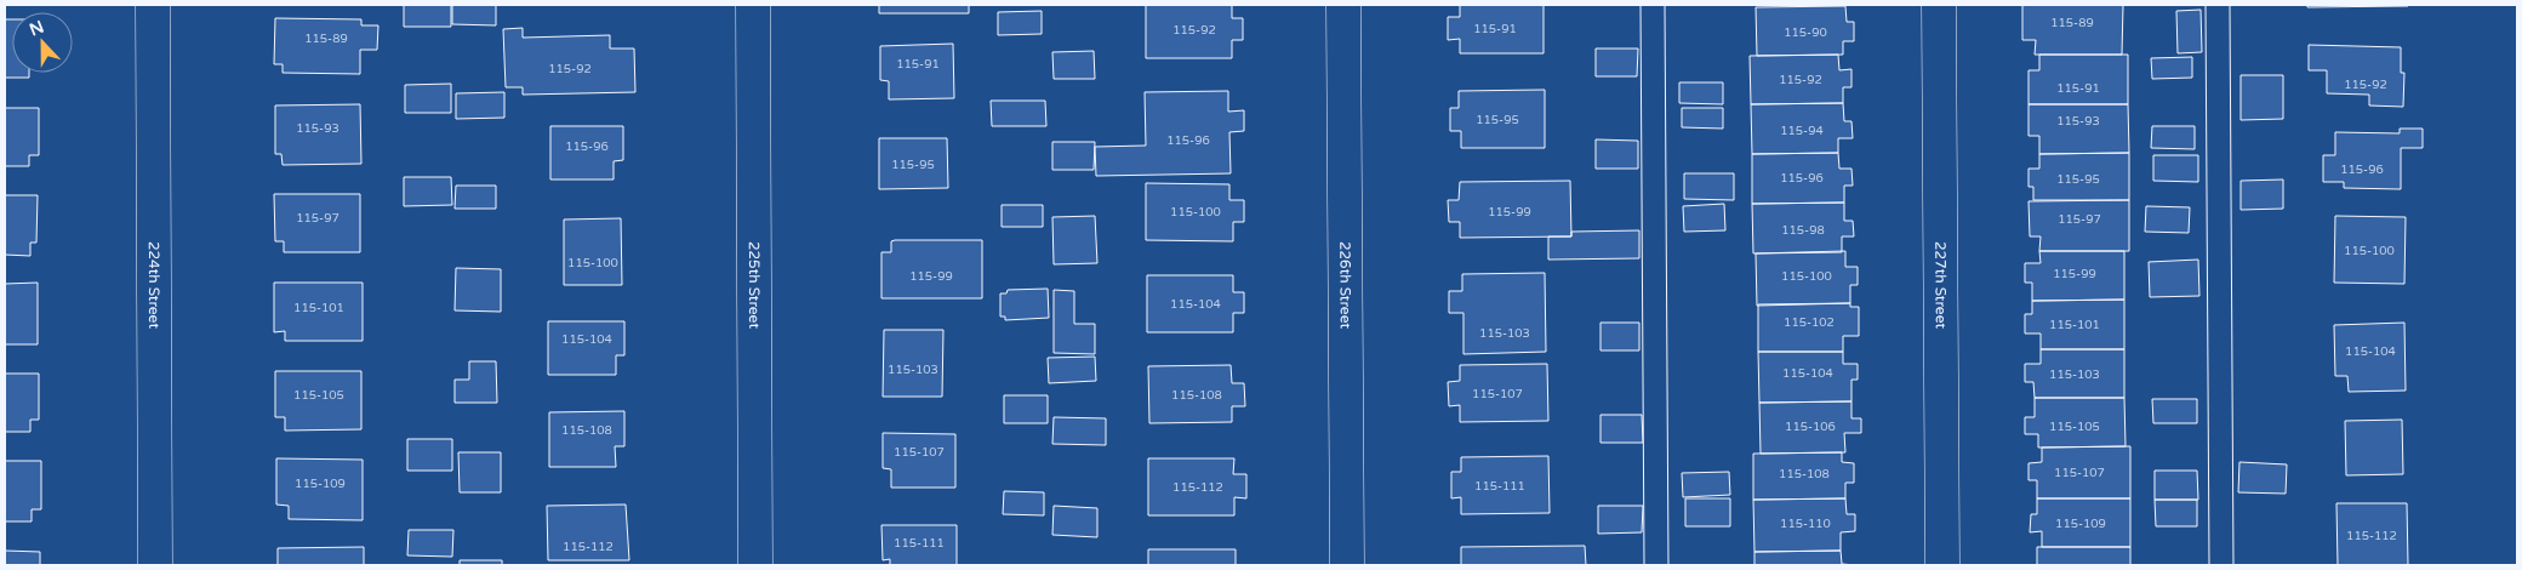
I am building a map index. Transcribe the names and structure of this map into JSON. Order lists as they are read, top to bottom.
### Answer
{
  "streets": {
    "street": [
      "224th Street",
      "225th Street",
      "226th Street",
      "227th Street"
    ]
  },
  "house_numbers": [
    "115-89",
    "115-91",
    "115-92",
    "115-90",
    "115-89",
    "115-91",
    "115-92",
    "115-92",
    "115-92",
    "115-91",
    "115-95",
    "115-93",
    "115-93",
    "115-94",
    "115-96",
    "115-96",
    "115-95",
    "115-96",
    "115-96",
    "115-95",
    "115-100",
    "115-99",
    "115-97",
    "115-97",
    "115-98",
    "115-100",
    "115-100",
    "115-99",
    "115-99",
    "115-100",
    "115-104",
    "115-101",
    "115-102",
    "115-101",
    "115-103",
    "115-104",
    "115-104",
    "115-103",
    "115-104",
    "115-103",
    "115-107",
    "115-105",
    "115-108",
    "115-106",
    "115-105",
    "115-108",
    "115-107",
    "115-107",
    "115-108",
    "115-109",
    "115-111",
    "115-112",
    "115-110",
    "115-109",
    "115-112",
    "115-111",
    "115-112"
  ],
  "north": "top"
}
